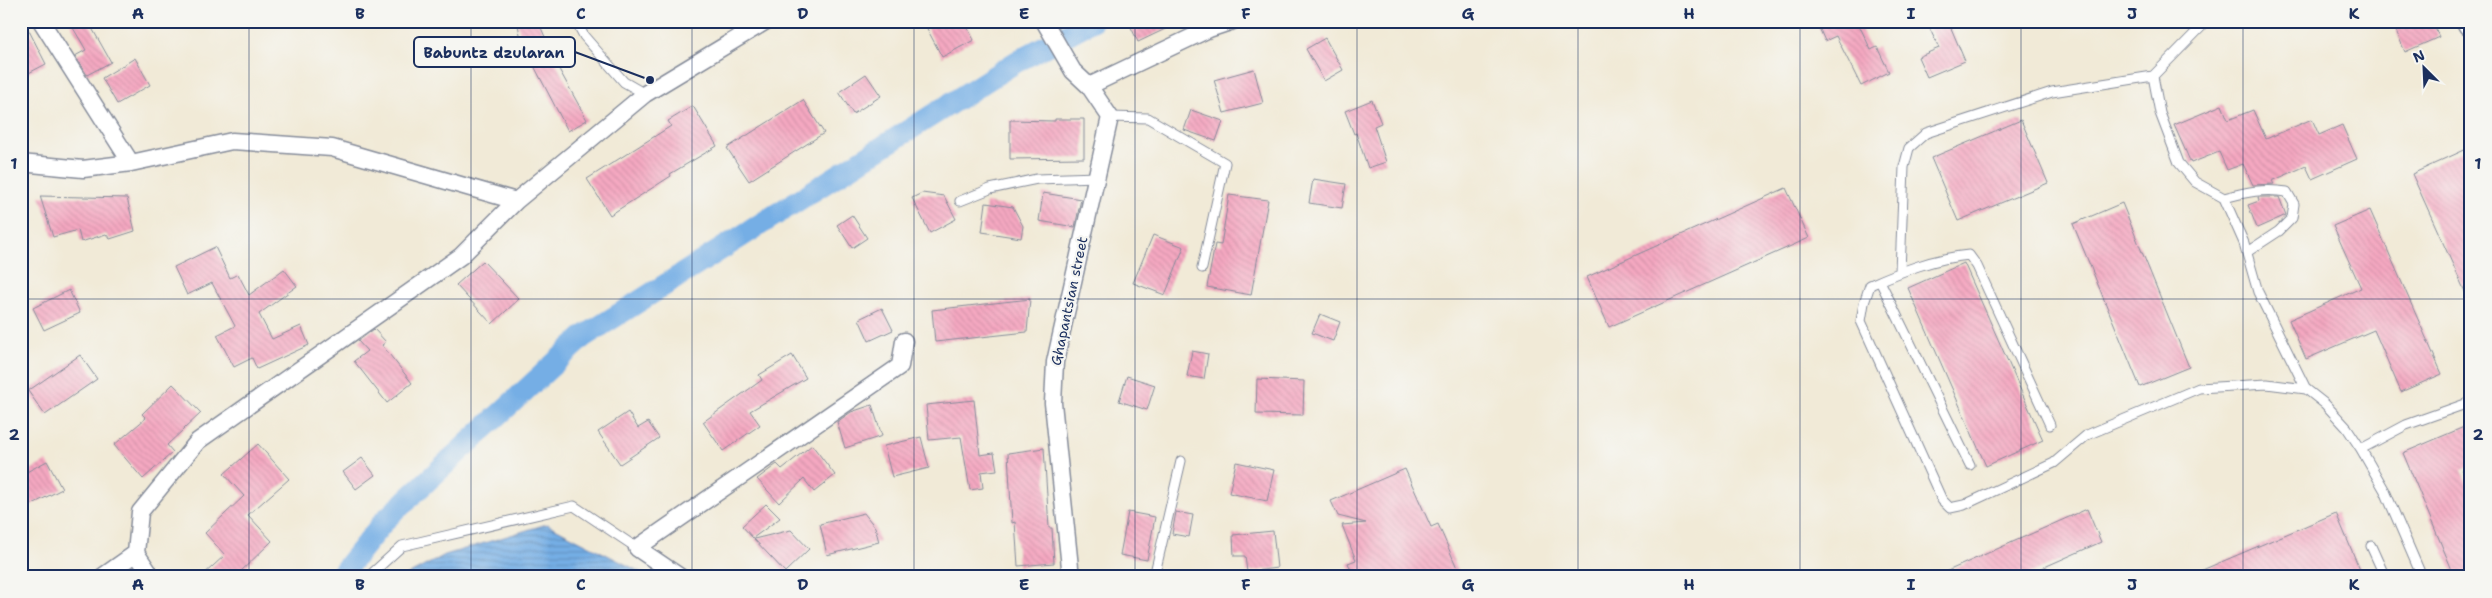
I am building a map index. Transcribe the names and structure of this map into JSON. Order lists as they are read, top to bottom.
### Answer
{
  "streets": {
    "street": ["Ghapantsian street"]
  },
  "places": ["Babuntz dzularan"],
  "north": "top left",
  "grid": {
    "columns": [
      "A",
      "B",
      "C",
      "D",
      "E",
      "F",
      "G",
      "H",
      "I",
      "J",
      "K"
    ],
    "rows": ["1", "2"]
  }
}
